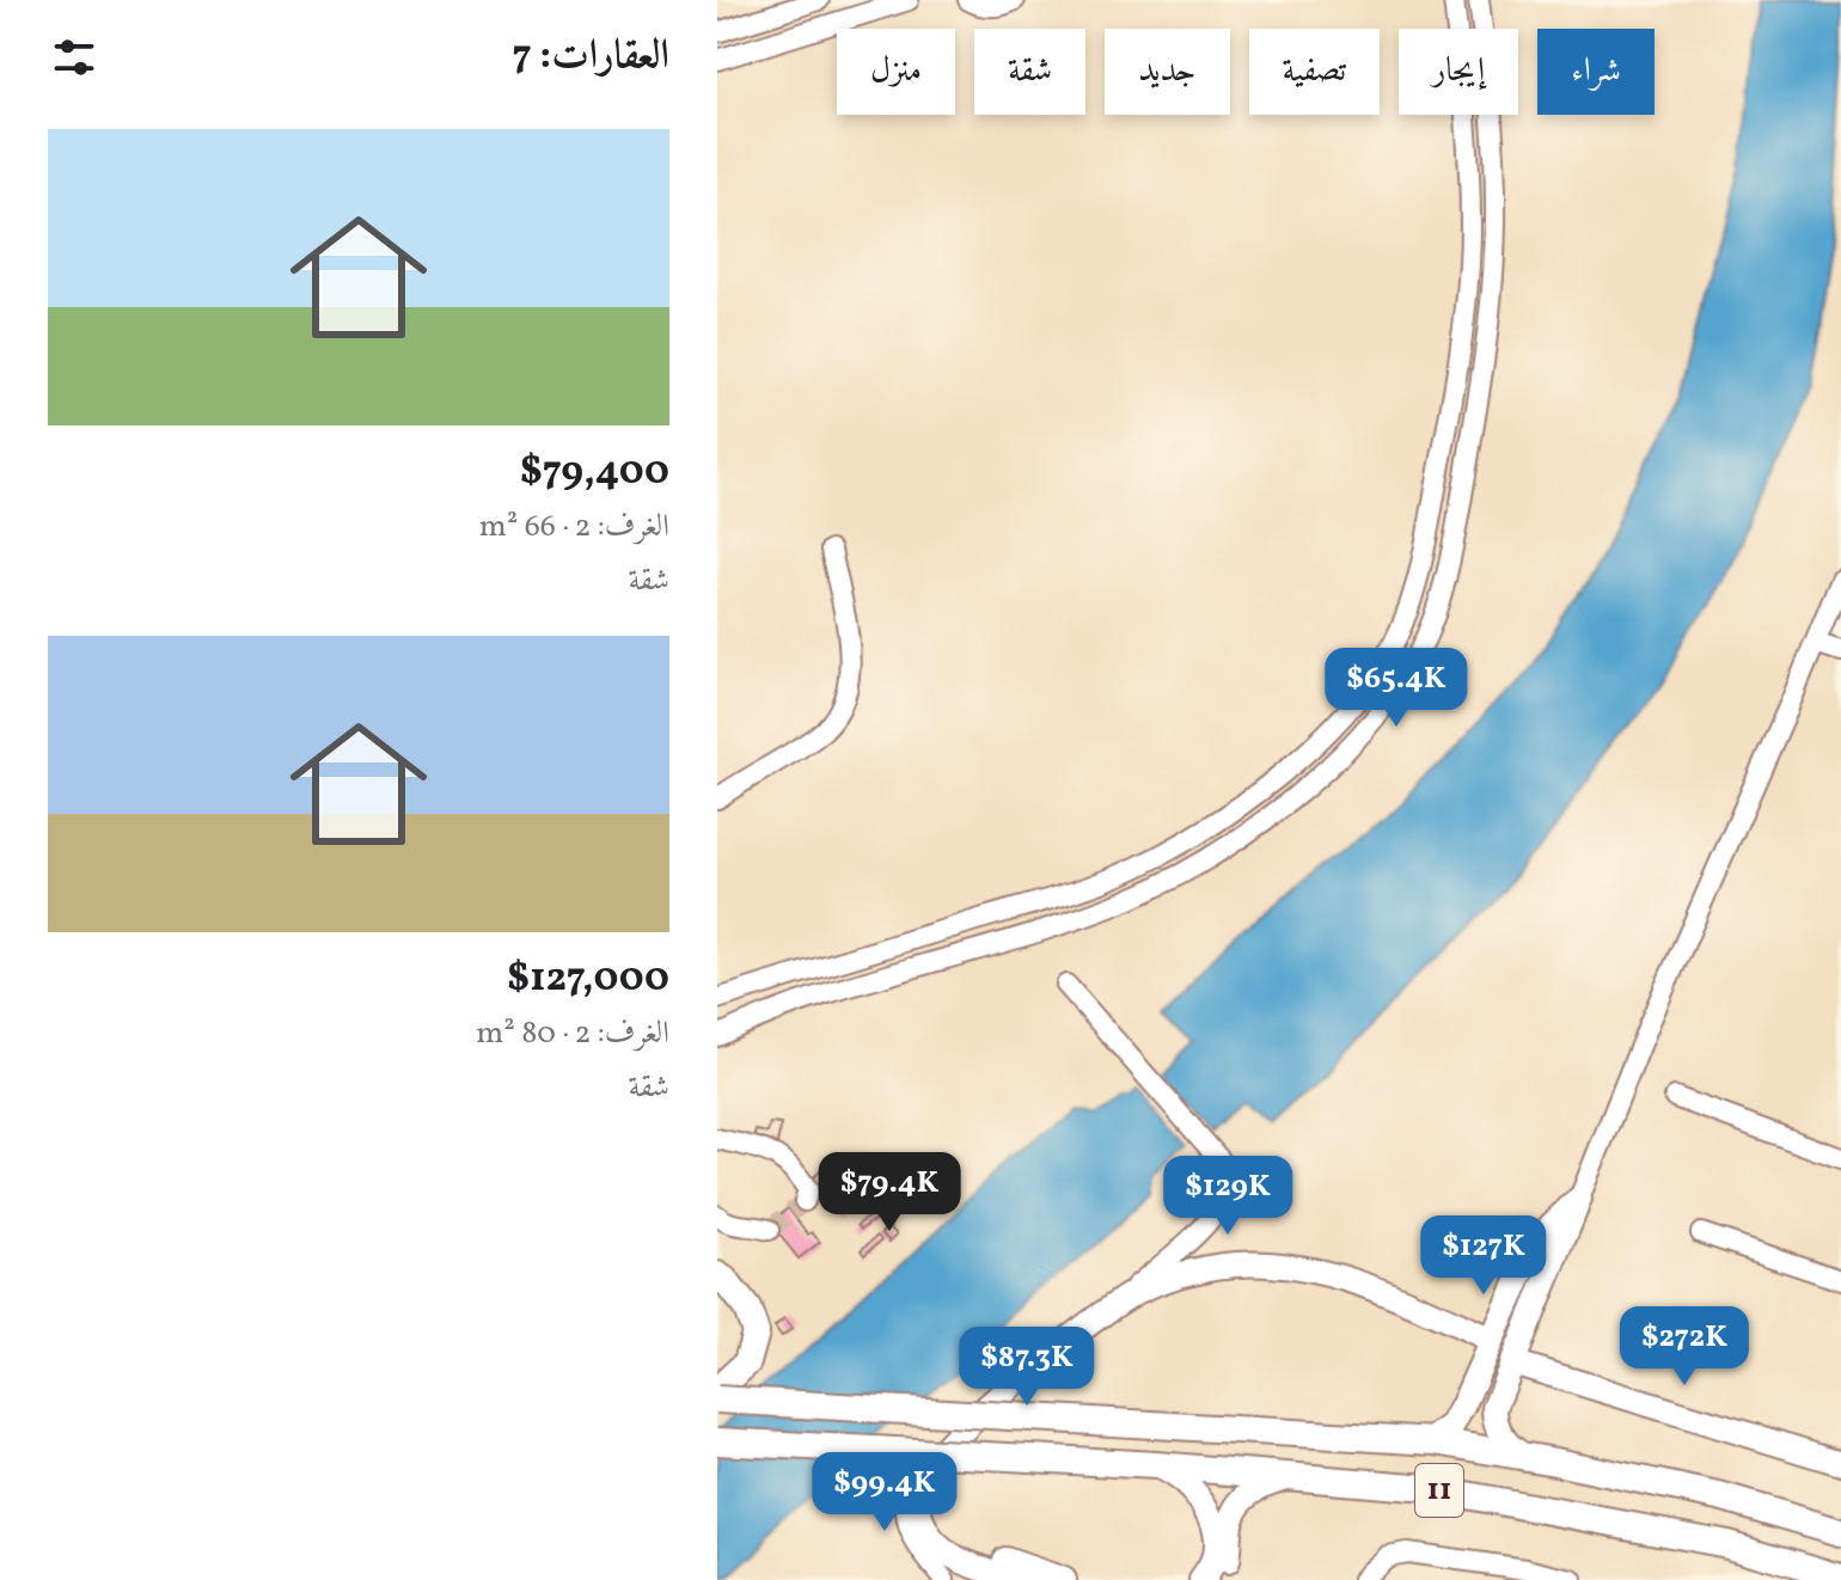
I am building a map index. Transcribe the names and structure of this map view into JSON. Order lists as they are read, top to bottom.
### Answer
{
  "streets": {
    "highway": ["11"]
  },
  "page": {
    "heading": "العقارات: 7",
    "chip": [
      "شراء",
      "إيجار",
      "تصفية",
      "جديد",
      "شقة",
      "منزل"
    ],
    "list": [
      {
        "name": "$79,400",
        "note": "الغرف: 2 · 66 m² · شقة"
      },
      {
        "name": "$127,000",
        "note": "الغرف: 2 · 80 m² · شقة"
      }
    ],
    "price": [
      "$65.4K",
      "$79.4K",
      "$129K",
      "$127K",
      "$272K",
      "$87.3K",
      "$99.4K"
    ]
  }
}
